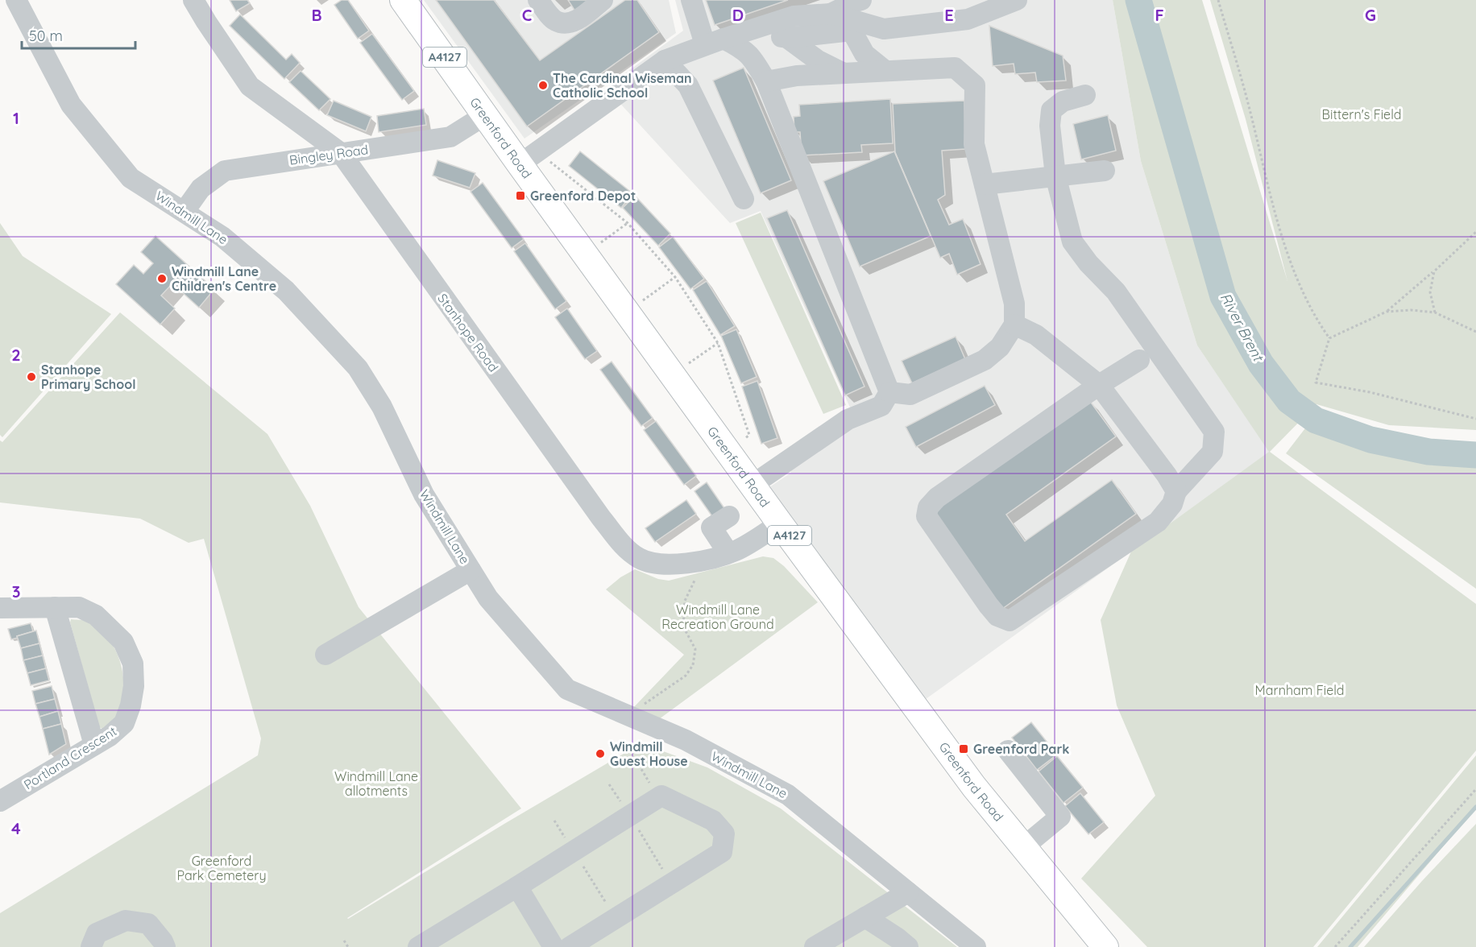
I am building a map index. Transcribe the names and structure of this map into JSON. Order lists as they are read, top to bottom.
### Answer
{
  "streets": {
    "main road": ["A4127", "Greenford Road"],
    "street": [
      "Bingley Road",
      "Windmill Lane",
      "Stanhope Road",
      "Portland Crescent"
    ]
  },
  "crossings": [
    ["Greenford Road", "Bingley Road"],
    ["Greenford Road", "Stanhope Road"],
    ["Bingley Road", "Windmill Lane"],
    ["Bingley Road", "Stanhope Road"]
  ],
  "water": ["River Brent"],
  "parks": [
    "Bittern's Field",
    "Windmill Lane Recreation Ground",
    "Marnham Field",
    "Windmill Lane allotments",
    "Greenford Park Cemetery"
  ],
  "places": {
    "other": [
      "The Cardinal Wiseman Catholic School",
      "Windmill Lane Children's Centre",
      "Stanhope Primary School",
      "Windmill Guest House"
    ],
    "transit": ["Greenford Depot", "Greenford Park"]
  },
  "scale_bar": "50 m",
  "grid": {
    "columns": [
      "B",
      "C",
      "D",
      "E",
      "F",
      "G"
    ],
    "rows": [
      "1",
      "2",
      "3",
      "4"
    ]
  }
}
